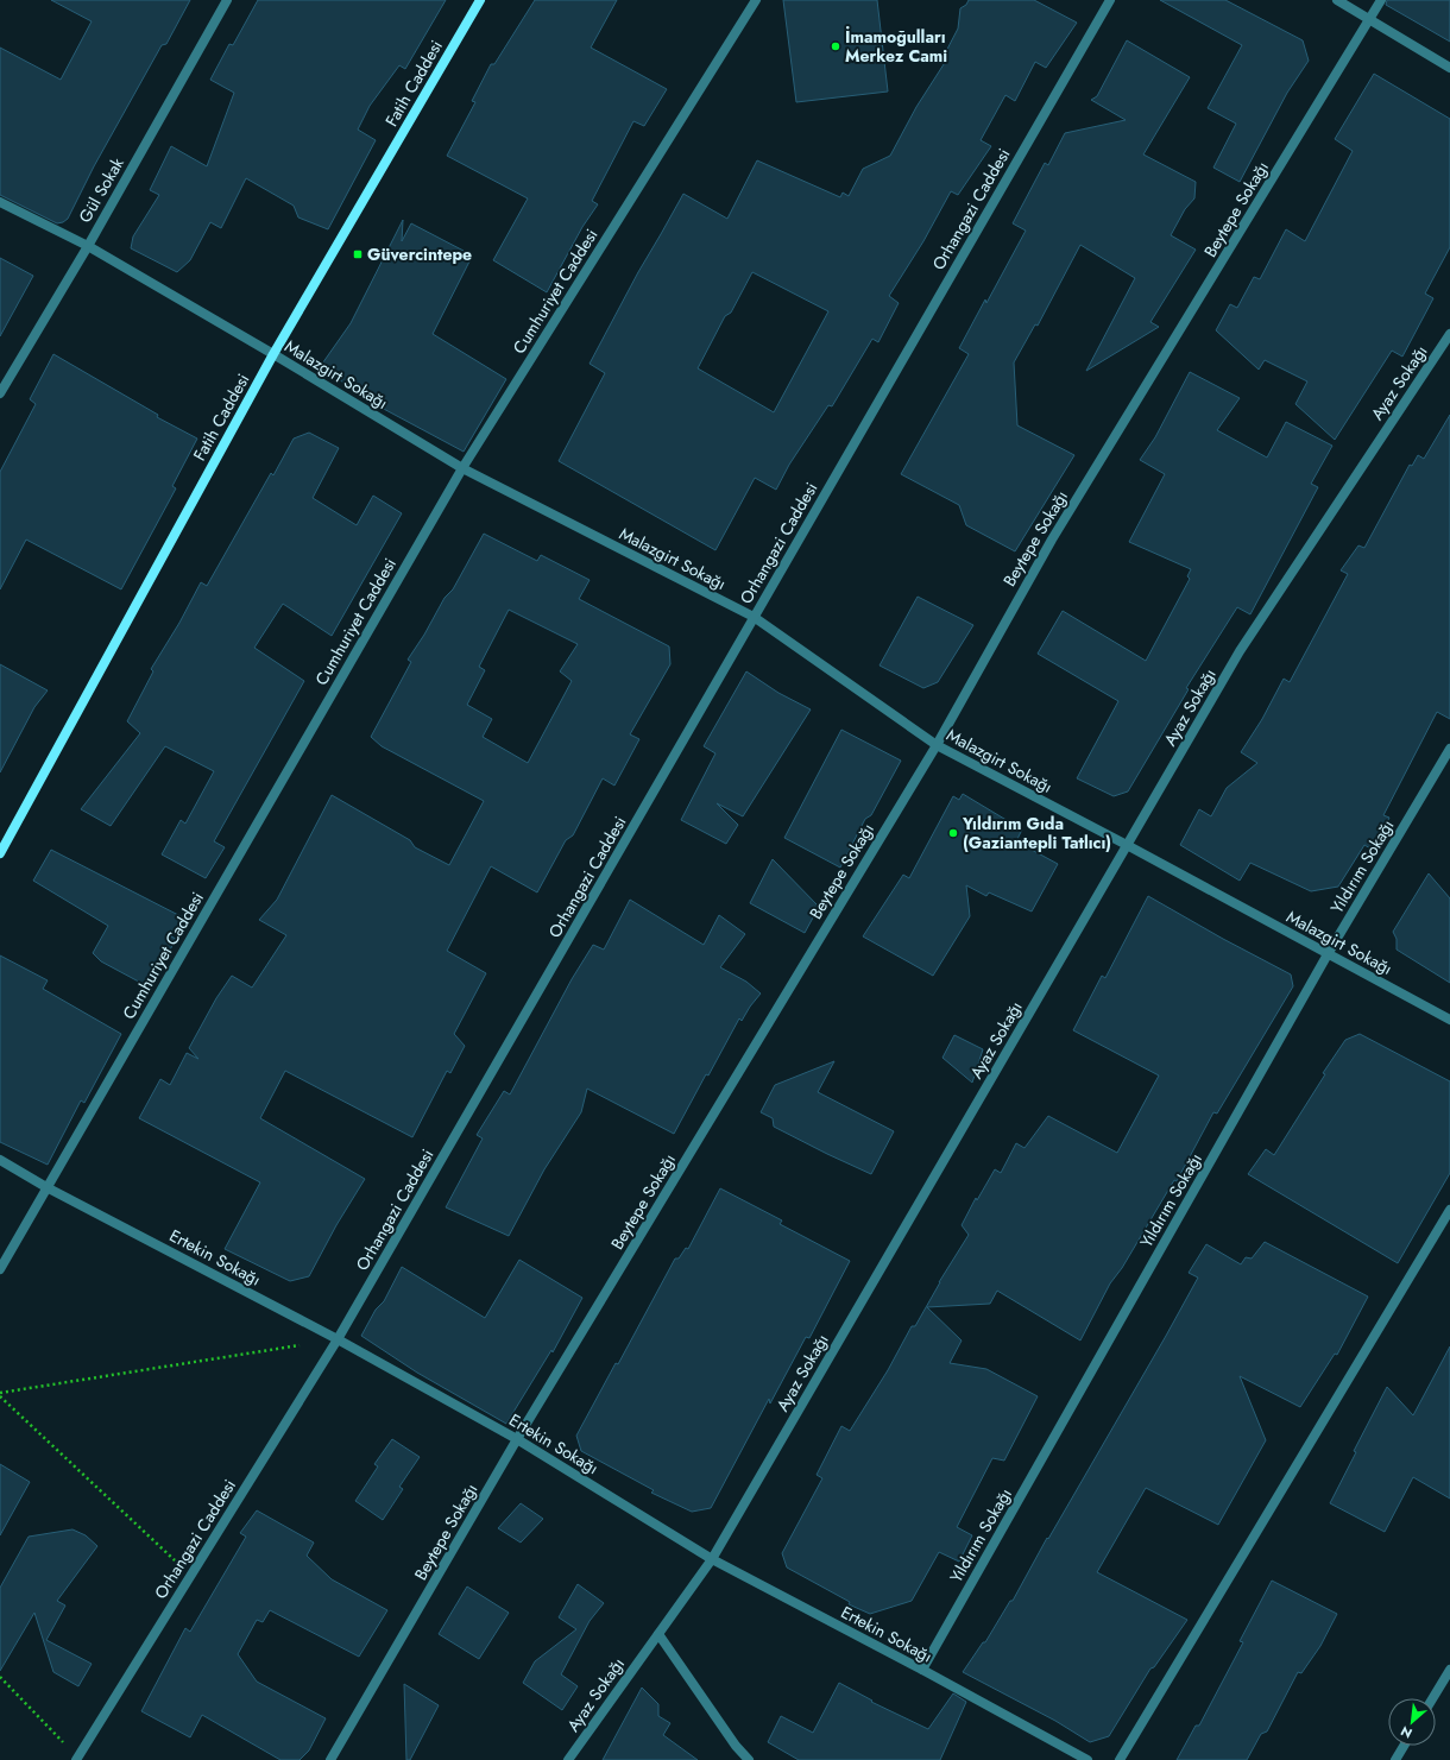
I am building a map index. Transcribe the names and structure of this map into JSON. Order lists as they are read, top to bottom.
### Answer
{
  "streets": {
    "main road": ["Fatih Caddesi"],
    "street": [
      "Gül Sokak",
      "Orhangazi Caddesi",
      "Beytepe Sokağı",
      "Cumhuriyet Caddesi",
      "Malazgirt Sokağı",
      "Ayaz Sokağı",
      "Yıldırım Sokağı",
      "Ertekin Sokağı"
    ]
  },
  "crossings": [
    ["Fatih Caddesi", "Malazgirt Sokağı"],
    ["Gül Sokak", "Malazgirt Sokağı"],
    ["Orhangazi Caddesi", "Malazgirt Sokağı"],
    ["Orhangazi Caddesi", "Ertekin Sokağı"],
    ["Beytepe Sokağı", "Malazgirt Sokağı"],
    ["Beytepe Sokağı", "Ertekin Sokağı"],
    ["Cumhuriyet Caddesi", "Malazgirt Sokağı"],
    ["Cumhuriyet Caddesi", "Ertekin Sokağı"],
    ["Malazgirt Sokağı", "Ayaz Sokağı"],
    ["Malazgirt Sokağı", "Yıldırım Sokağı"],
    ["Ayaz Sokağı", "Ertekin Sokağı"],
    ["Yıldırım Sokağı", "Ertekin Sokağı"]
  ],
  "places": {
    "other": ["İmamoğulları Merkez Cami", "Yıldırım Gıda (Gaziantepli Tatlıcı)"],
    "transit": ["Güvercintepe"]
  },
  "north": "bottom left"
}
